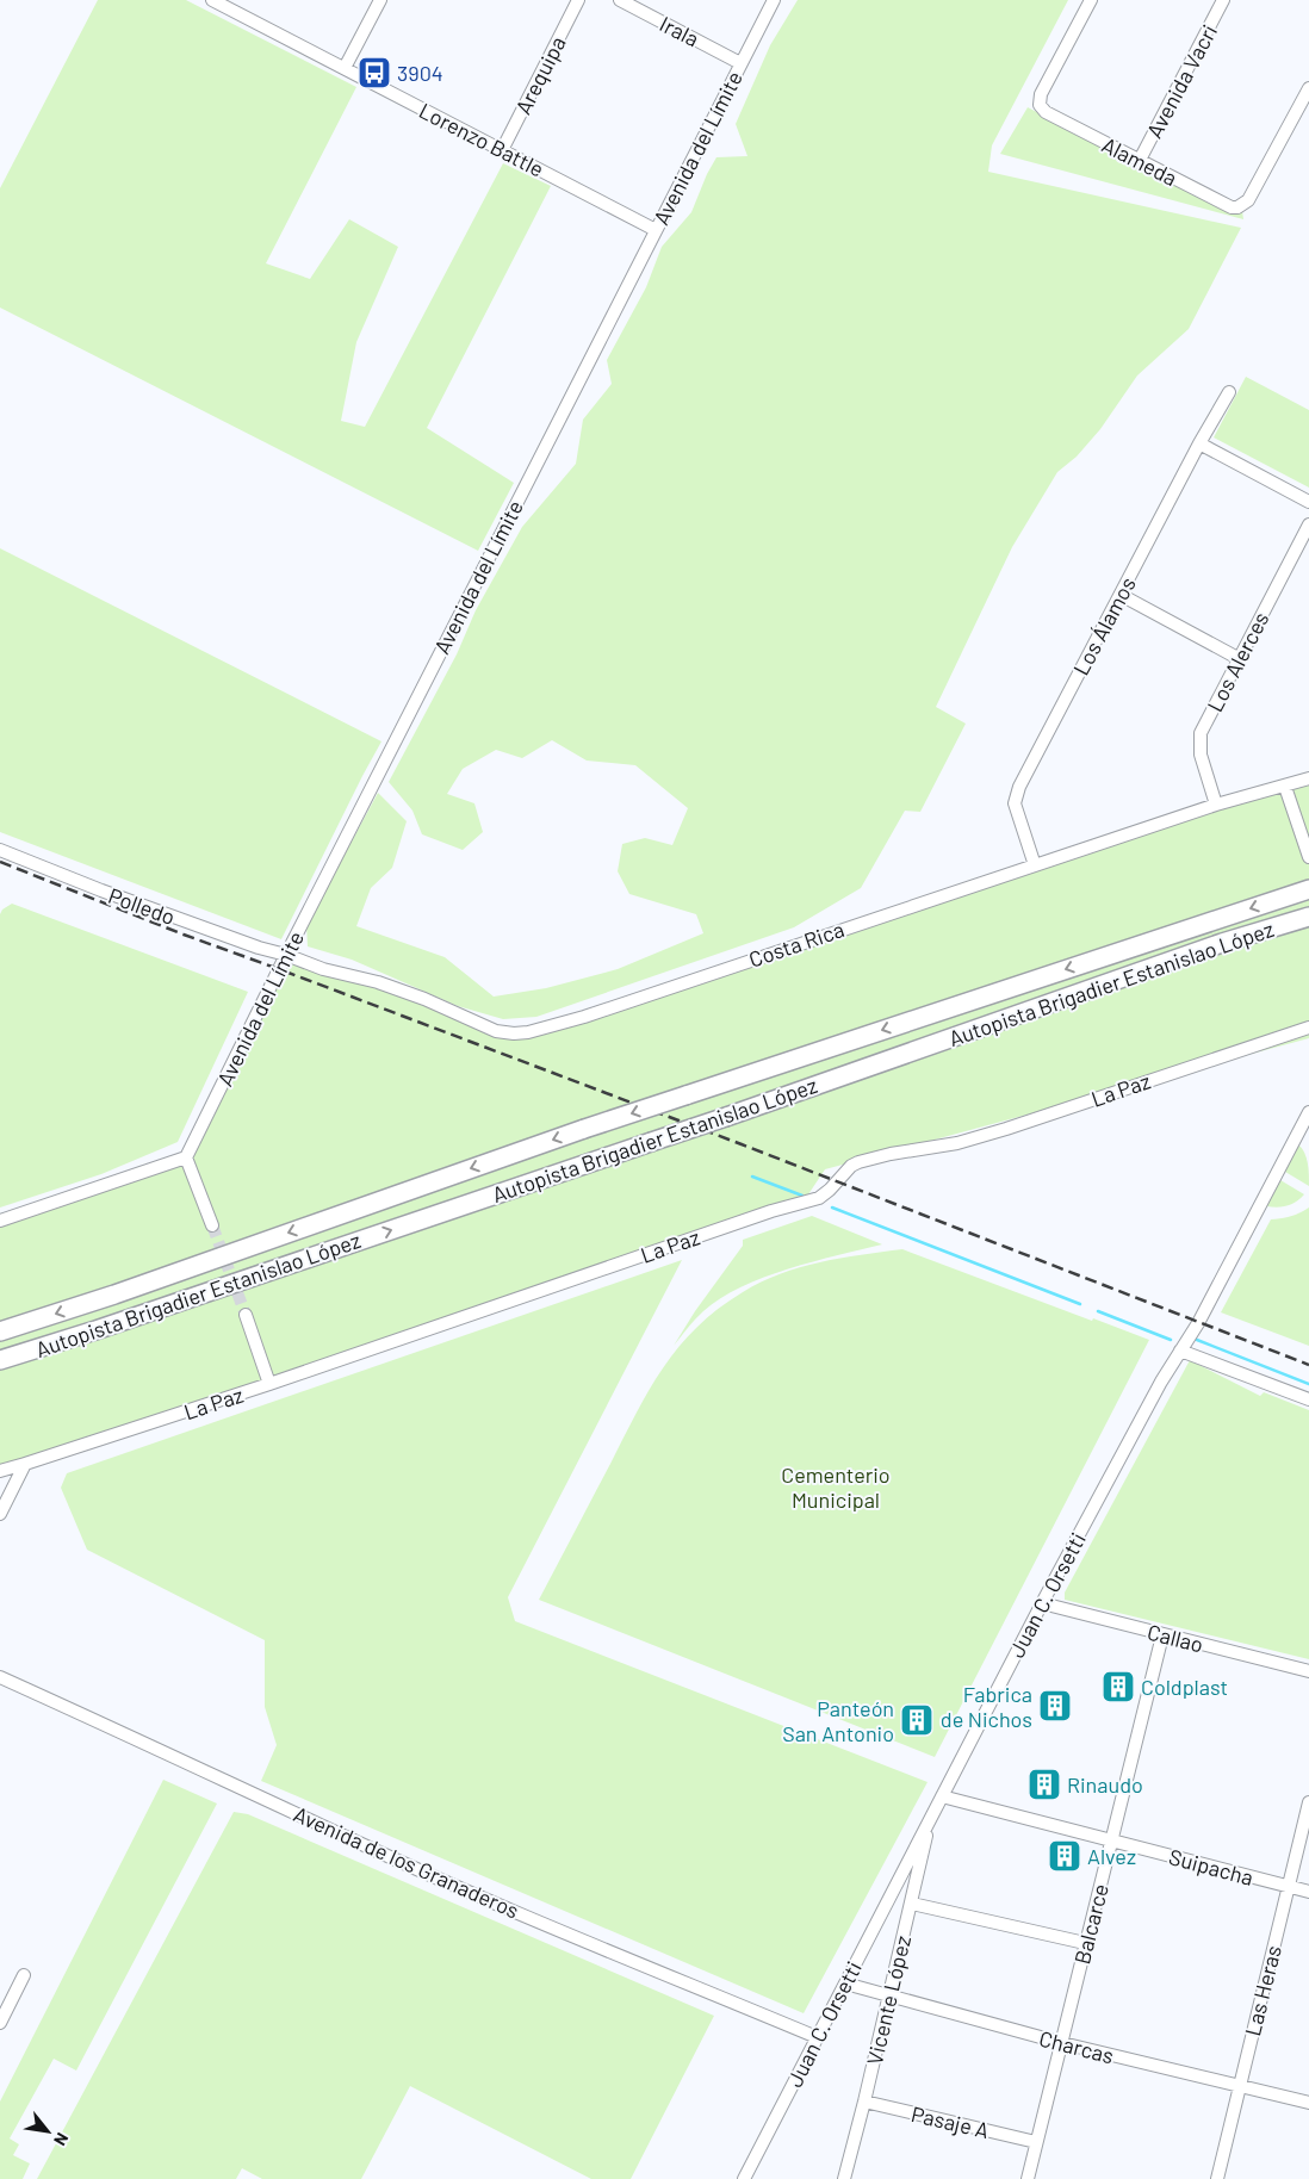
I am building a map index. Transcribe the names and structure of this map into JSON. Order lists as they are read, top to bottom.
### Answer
{
  "streets": {
    "highway": ["Autopista Brigadier Estanislao López"],
    "street": [
      "Irala",
      "Arequipa",
      "Avenida Vacri",
      "Lorenzo Battle",
      "Avenida del Límite",
      "Alameda",
      "Los Álamos",
      "Los Alerces",
      "Polledo",
      "Costa Rica",
      "La Paz",
      "Juan C. Orsetti",
      "Callao",
      "Avenida de los Granaderos",
      "Suipacha",
      "Balcarce",
      "Las Heras",
      "Vicente López",
      "Charcas",
      "Pasaje A"
    ]
  },
  "crossings": [
    ["Irala", "Avenida del Límite"],
    ["Arequipa", "Lorenzo Battle"],
    ["Avenida Vacri", "Alameda"],
    ["Lorenzo Battle", "Avenida del Límite"],
    ["Avenida del Límite", "Polledo"],
    ["Avenida del Límite", "Costa Rica"],
    ["Los Álamos", "Costa Rica"],
    ["Los Alerces", "Costa Rica"],
    ["Polledo", "Costa Rica"],
    ["Juan C. Orsetti", "Callao"],
    ["Juan C. Orsetti", "Avenida de los Granaderos"],
    ["Juan C. Orsetti", "Suipacha"],
    ["Juan C. Orsetti", "Vicente López"],
    ["Juan C. Orsetti", "Charcas"],
    ["Callao", "Balcarce"],
    ["Suipacha", "Balcarce"],
    ["Suipacha", "Las Heras"],
    ["Balcarce", "Charcas"],
    ["Balcarce", "Pasaje A"],
    ["Las Heras", "Charcas"],
    ["Vicente López", "Charcas"],
    ["Vicente López", "Pasaje A"]
  ],
  "parks": ["Cementerio Municipal"],
  "places": {
    "bus stop": ["3904"],
    "building": [
      "Coldplast",
      "Fabrica de Nichos",
      "Panteón San Antonio",
      "Rinaudo",
      "Alvez"
    ]
  },
  "north": "bottom right"
}
